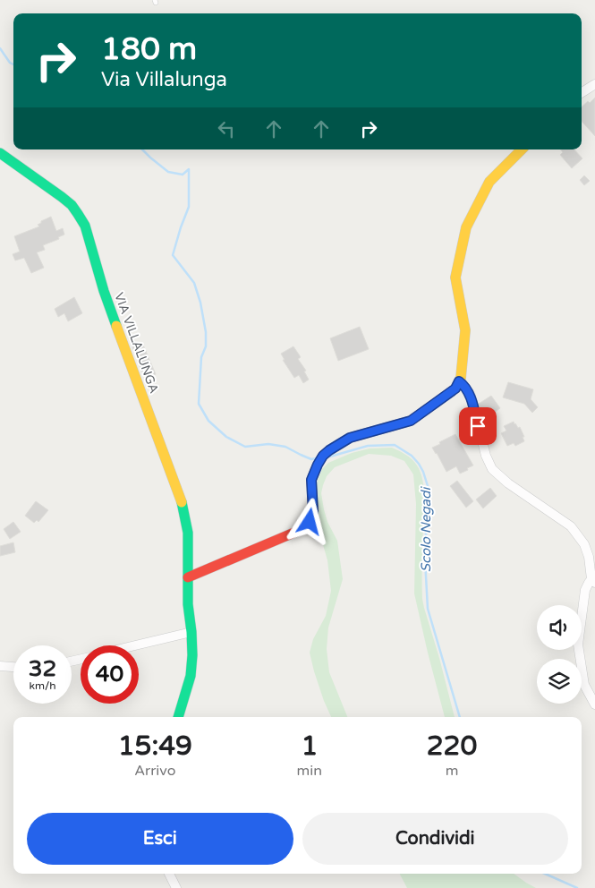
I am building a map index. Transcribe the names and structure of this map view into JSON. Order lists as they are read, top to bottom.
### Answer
{
  "streets": {
    "street": ["VIA VILLALUNGA"]
  },
  "water": ["Scolo Negadi"],
  "page": {
    "turn": ["180 m", "Via Villalunga"],
    "speed": "32 km/h",
    "limit": "40",
    "eta": [
      "15:49",
      "Arrivo",
      "1",
      "min",
      "220",
      "m"
    ],
    "buttons": ["Esci", "Condividi"]
  }
}
